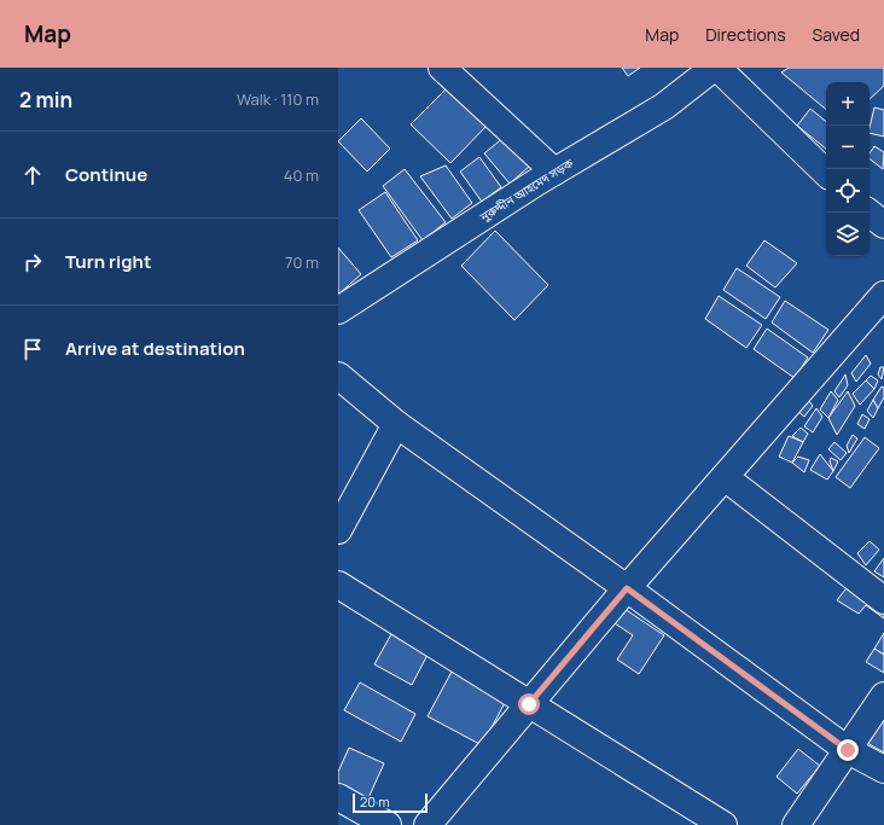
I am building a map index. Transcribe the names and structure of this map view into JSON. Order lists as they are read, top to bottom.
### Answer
{
  "streets": {
    "street": ["নুরুদ্দীন আহমেদ সড়ক"]
  },
  "scale_bar": "20 m",
  "page": {
    "header": "Map",
    "nav": ["Map", "Directions", "Saved"],
    "heading": ["2 min", "Walk · 110 m"],
    "map_buttons": ["+", "−"],
    "list": [
      ["Continue", "40 m"],
      ["Turn right", "70 m"],
      "Arrive at destination"
    ],
    "scale": "20 m"
  }
}
